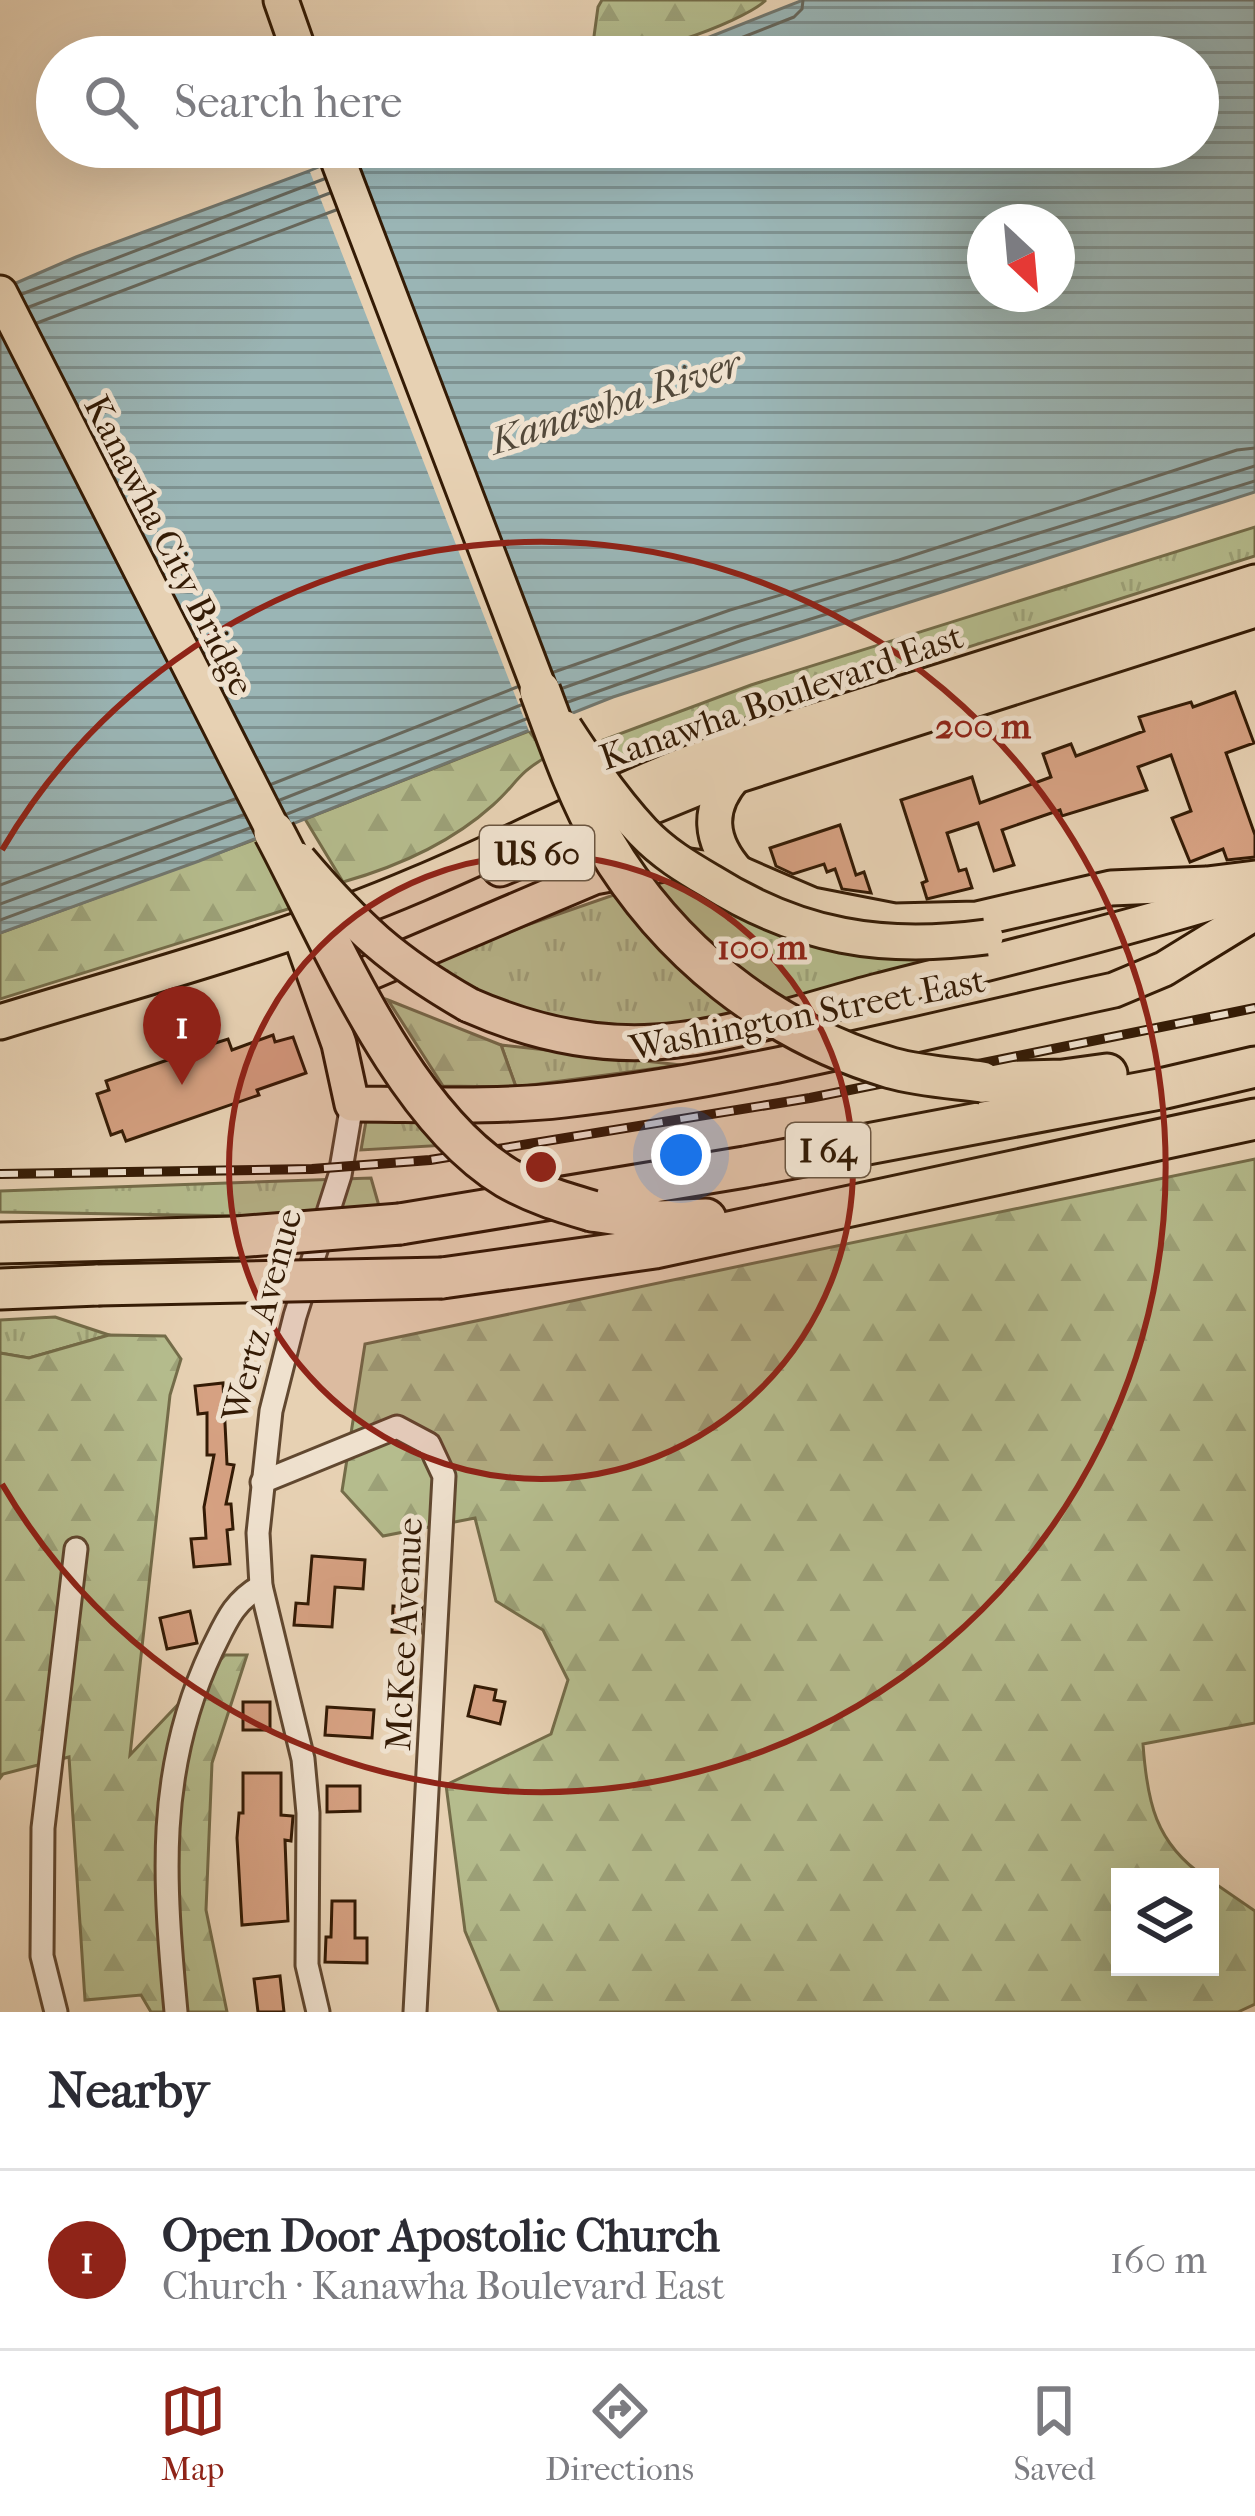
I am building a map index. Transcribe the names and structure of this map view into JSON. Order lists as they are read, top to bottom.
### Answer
{
  "streets": {
    "highway": ["I 64"],
    "main road": [
      "Kanawha City Bridge",
      "Kanawha Boulevard East",
      "US 60",
      "Washington Street East",
      "Wertz Avenue"
    ],
    "street": ["McKee Avenue"]
  },
  "crossings": [
    ["Kanawha Boulevard East", "Wertz Avenue"],
    ["Washington Street East", "Wertz Avenue"],
    ["Wertz Avenue", "McKee Avenue"]
  ],
  "water": ["Kanawha River"],
  "north": "bottom right",
  "page": {
    "search": "Search here",
    "pins": "1",
    "heading": "Nearby",
    "list": [
      {
        "mark": "1",
        "name": "Open Door Apostolic Church",
        "note": "Church · Kanawha Boulevard East",
        "value": "160 m"
      }
    ],
    "nav": ["Map", "Directions", "Saved"]
  },
  "rings": ["200 m", "100 m"]
}
